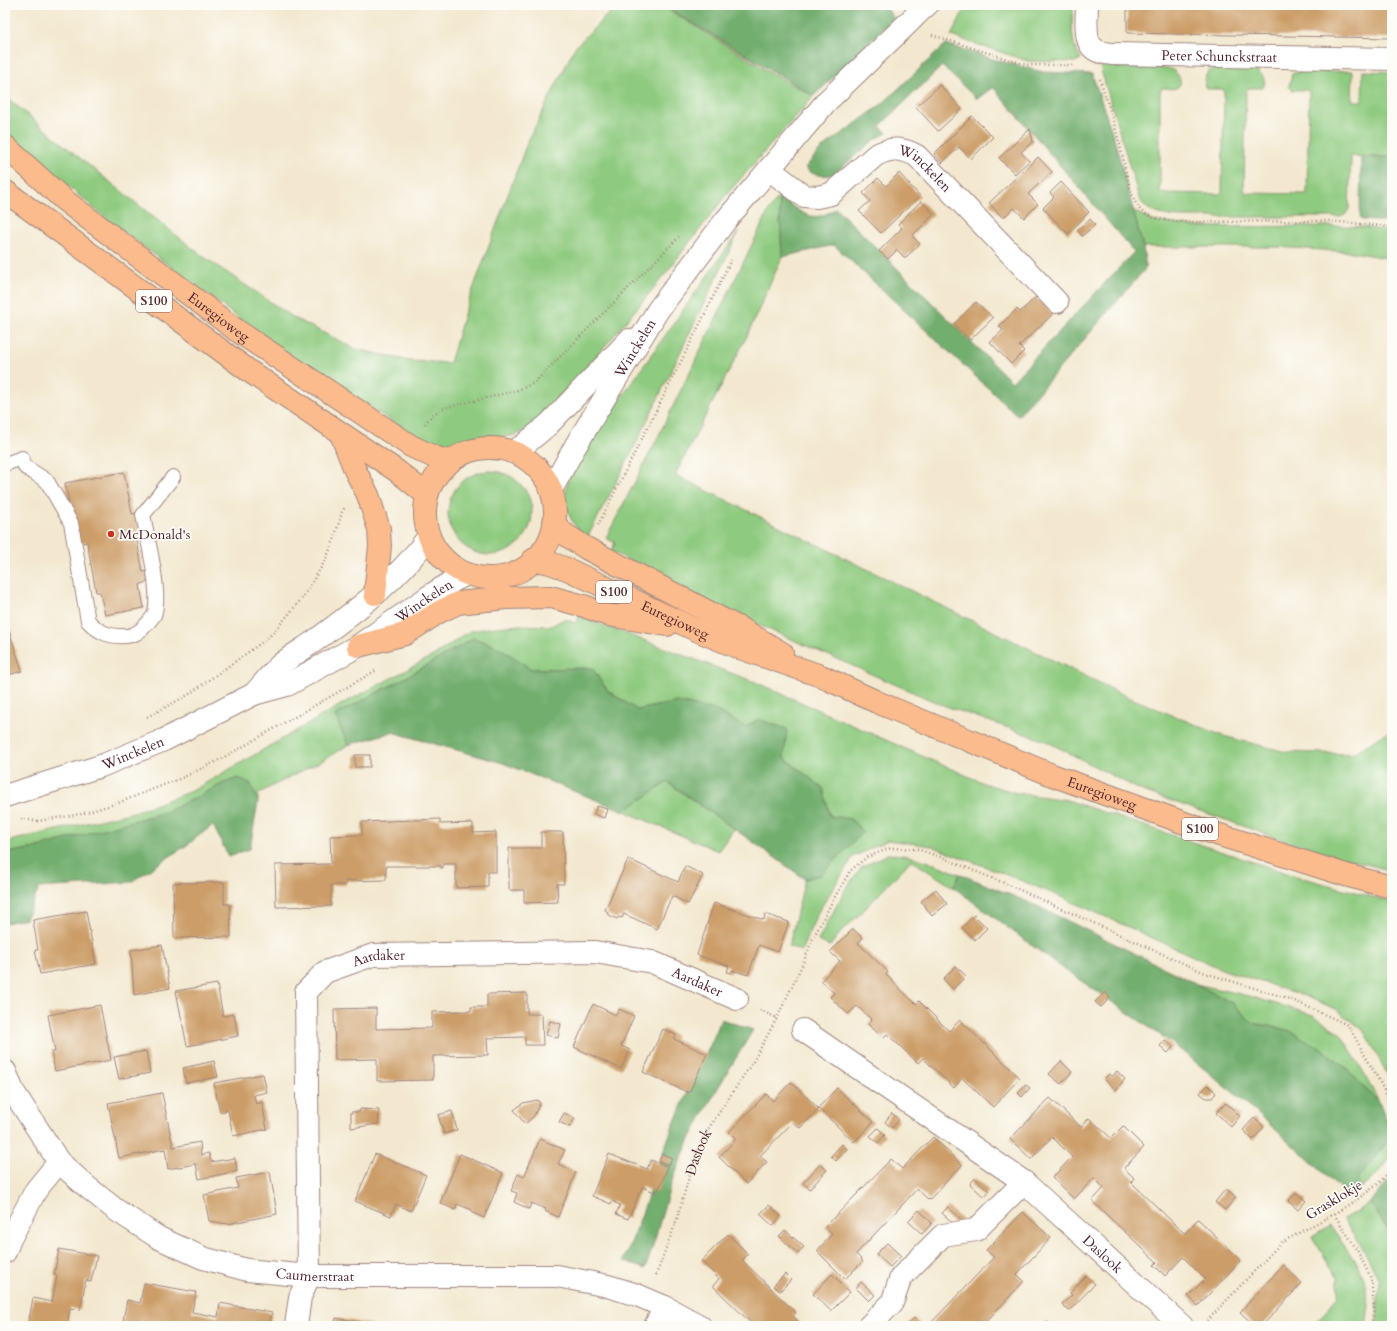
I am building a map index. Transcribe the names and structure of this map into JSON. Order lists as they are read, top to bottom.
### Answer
{
  "streets": {
    "main road": ["S100", "Euregioweg"],
    "street": [
      "Peter Schunckstraat",
      "Winckelen",
      "Aardaker",
      "Daslook",
      "Caumerstraat"
    ],
    "path": ["Grasklokje"]
  },
  "crossings": [
    ["Winckelen", "Euregioweg"],
    ["Aardaker", "Caumerstraat"],
    ["Daslook", "Caumerstraat"]
  ],
  "places": ["McDonald's"]
}
